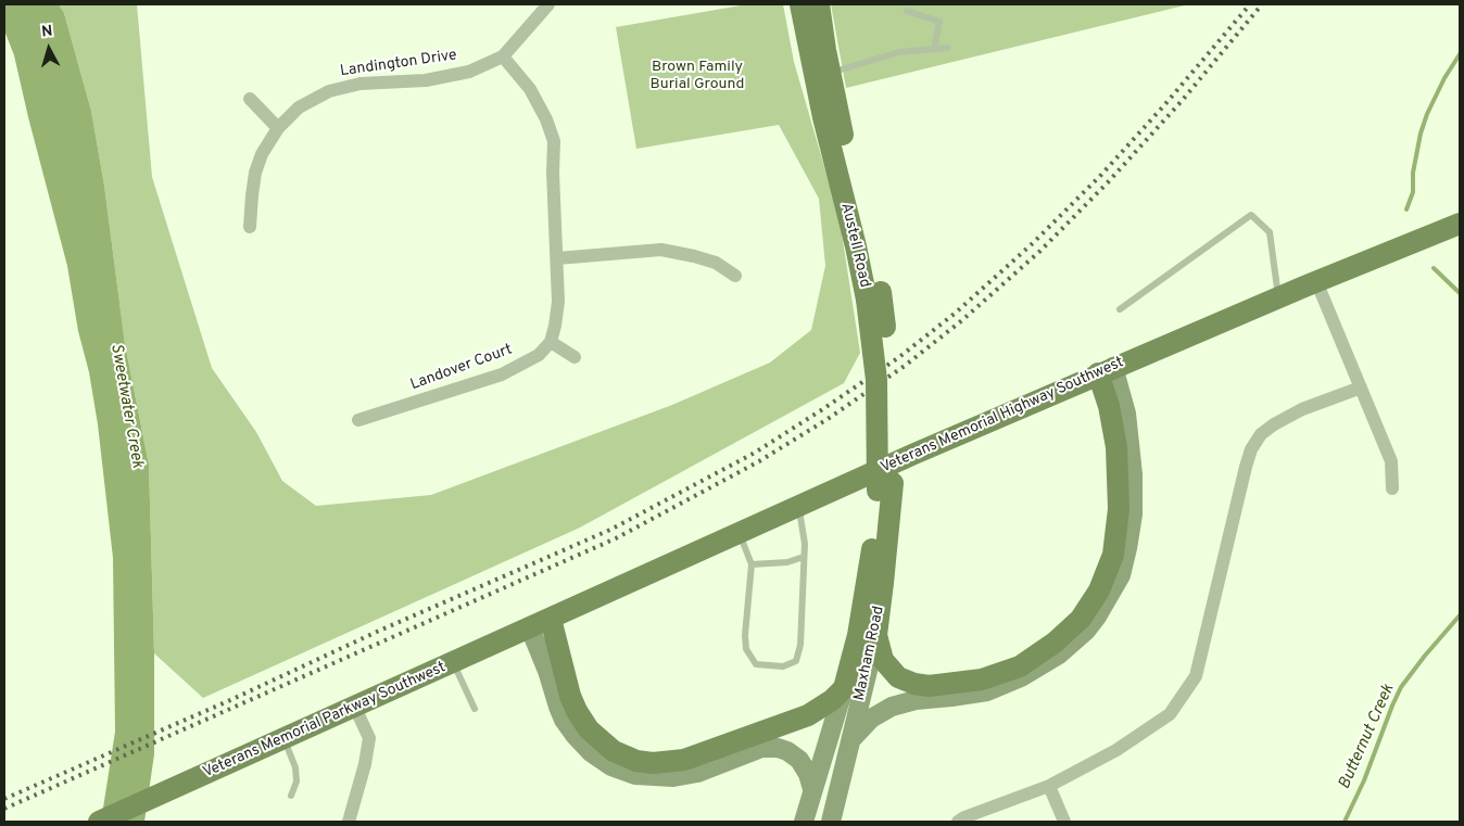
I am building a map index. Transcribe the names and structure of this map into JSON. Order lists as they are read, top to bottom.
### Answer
{
  "streets": {
    "main road": [
      "Austell Road",
      "Veterans Memorial Highway Southwest",
      "Maxham Road",
      "Veterans Memorial Parkway Southwest"
    ],
    "street": ["Landington Drive", "Landover Court"]
  },
  "crossings": [
    ["Austell Road", "Maxham Road"],
    ["Veterans Memorial Highway Southwest", "Veterans Memorial Parkway Southwest"]
  ],
  "water": ["Sweetwater Creek", "Butternut Creek"],
  "parks": ["Brown Family Burial Ground"],
  "north": "top"
}
